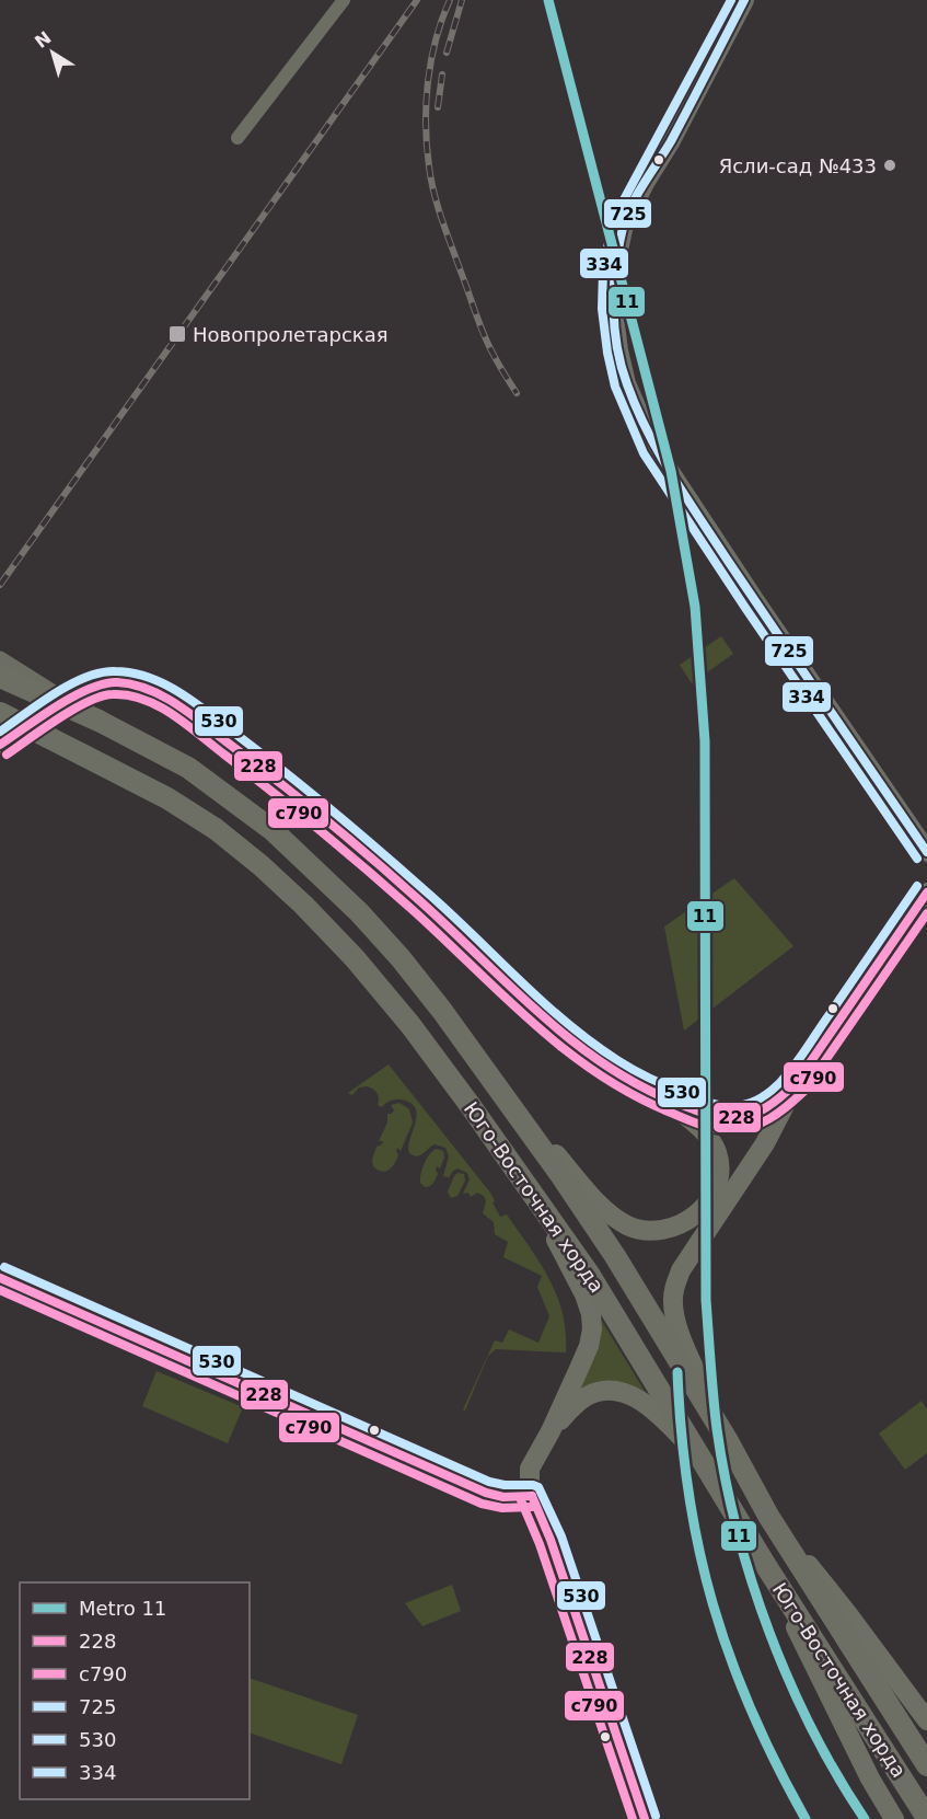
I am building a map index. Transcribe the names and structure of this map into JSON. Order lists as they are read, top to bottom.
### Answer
{
  "streets": {
    "main road": ["Юго-Восточная хорда"]
  },
  "places": {
    "other": ["Ясли-сад №433"],
    "transit": ["Новопролетарская"]
  },
  "lines": [
    "metro line 11",
    "transit line 725",
    "transit line 334",
    "transit line 530",
    "transit line 228",
    "transit line с790"
  ],
  "legend": [
    "Metro 11",
    "228",
    "с790",
    "725",
    "530",
    "334"
  ],
  "north": "top left"
}
